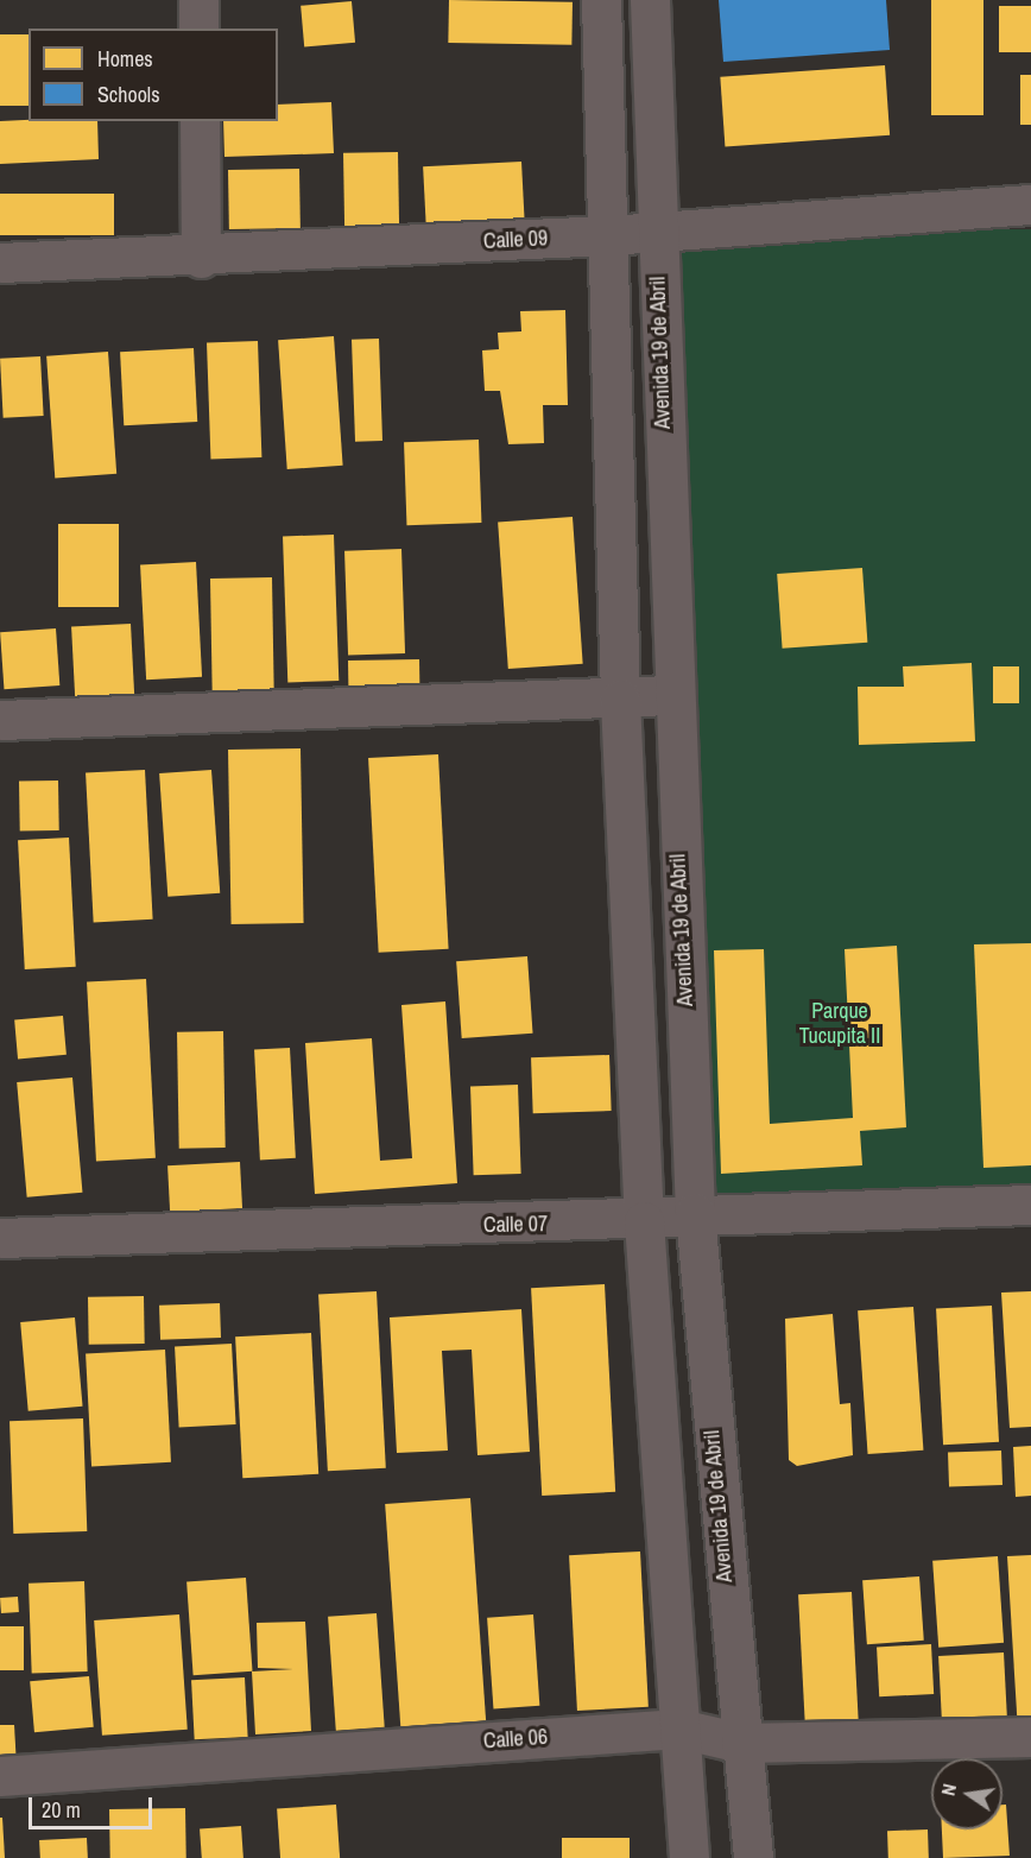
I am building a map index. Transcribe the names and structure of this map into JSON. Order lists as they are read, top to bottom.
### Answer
{
  "streets": {
    "street": [
      "Calle 09",
      "Avenida 19 de Abril",
      "Calle 07",
      "Calle 06"
    ]
  },
  "crossings": [
    ["Calle 09", "Avenida 19 de Abril"],
    ["Avenida 19 de Abril", "Calle 07"],
    ["Avenida 19 de Abril", "Calle 06"]
  ],
  "parks": ["Parque Tucupita II"],
  "legend": ["Homes", "Schools"],
  "scale_bar": "20 m",
  "north": "left"
}
